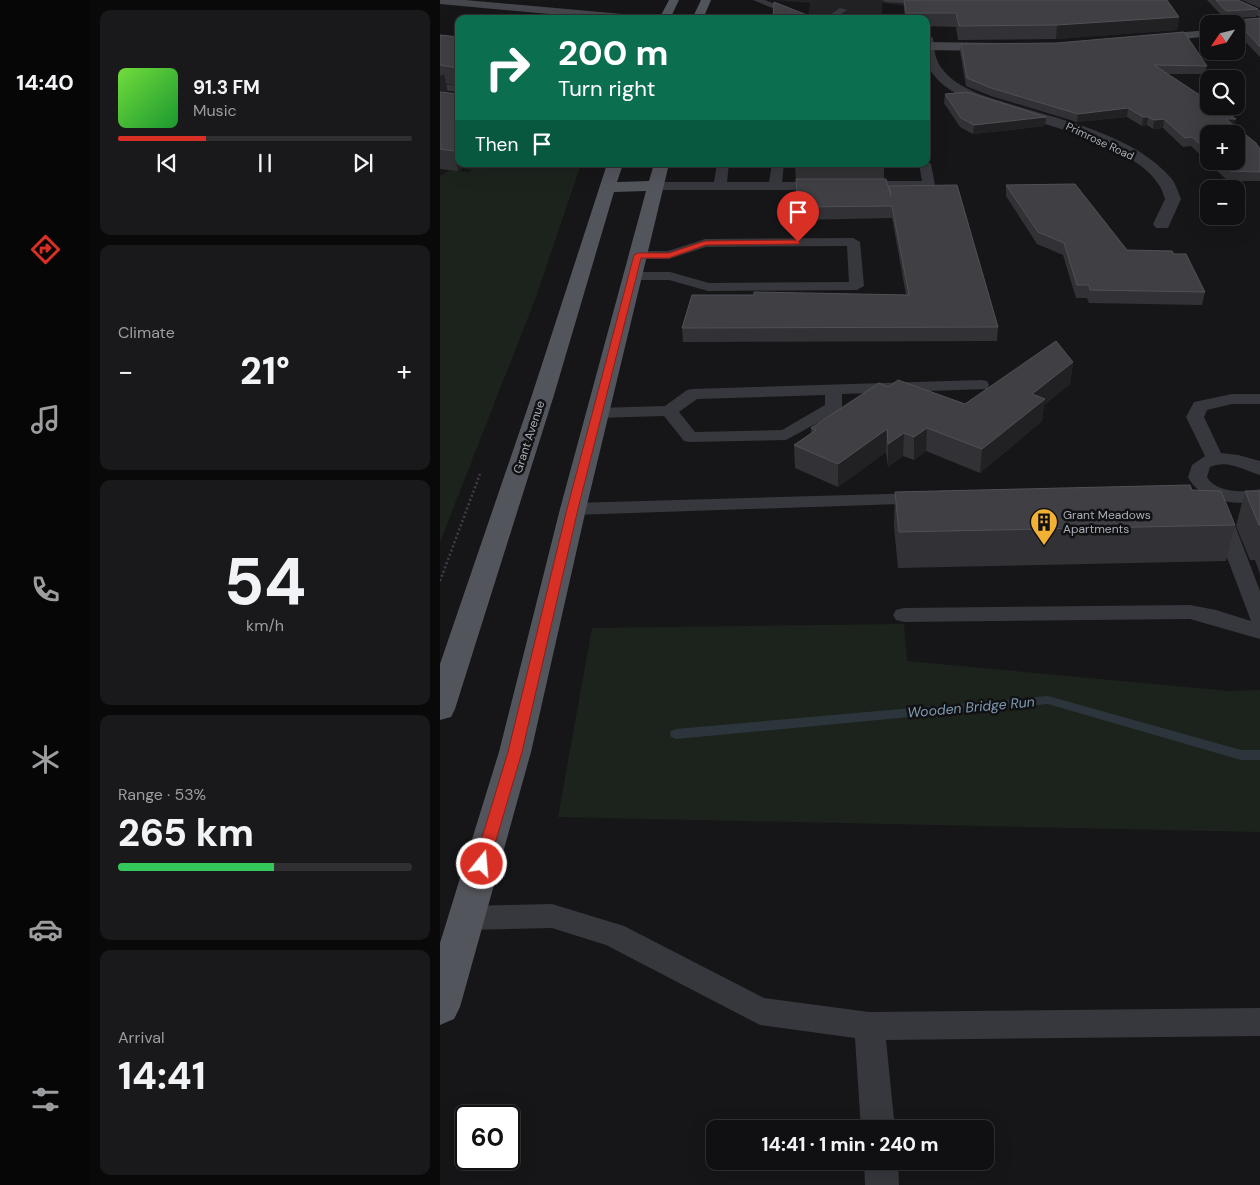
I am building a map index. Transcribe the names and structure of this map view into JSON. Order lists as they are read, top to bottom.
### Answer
{
  "streets": {
    "main road": ["Grant Avenue"],
    "street": ["Primrose Road"]
  },
  "water": ["Wooden Bridge Run"],
  "places": {
    "building": ["Grant Meadows Apartments"]
  },
  "north": "bottom left",
  "page": {
    "tabs": "14:40",
    "map_buttons": ["+", "−"],
    "turn": ["200 m", "Turn right"],
    "song": ["91.3 FM", "Music"],
    "then": "Then",
    "tile": [
      "Climate",
      ["54", "km/h"],
      ["Range · 53%", "265 km"],
      ["Arrival", "14:41"]
    ],
    "heat": ["−", "21°", "+"],
    "limit": "60",
    "trip": "14:41 · 1 min · 240 m"
  }
}
